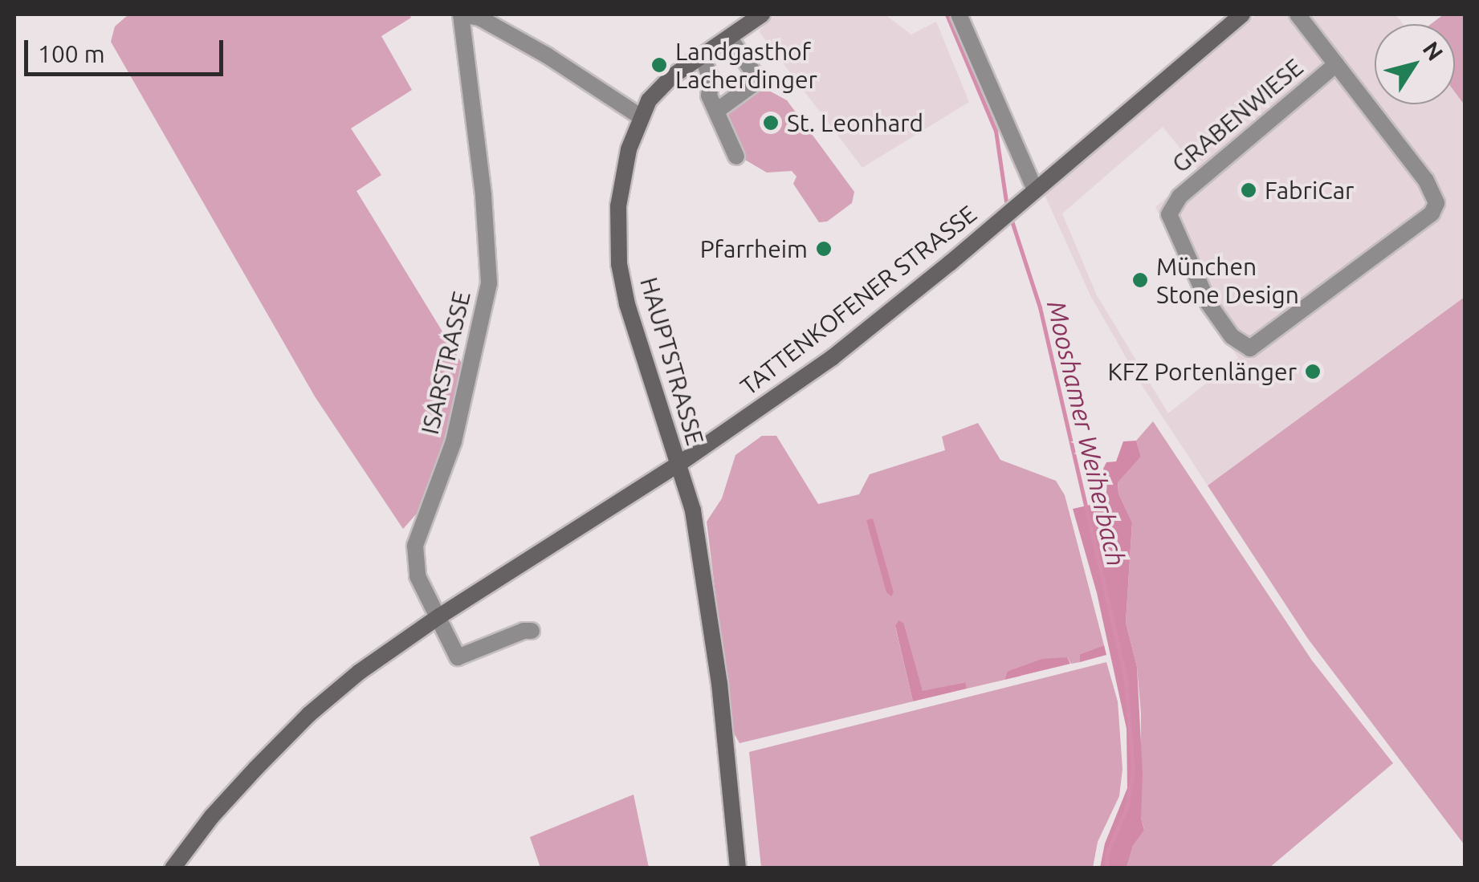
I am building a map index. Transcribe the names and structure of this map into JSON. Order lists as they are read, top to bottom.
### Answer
{
  "streets": {
    "main road": ["TATTENKOFENER STRASSE", "HAUPTSTRASSE"],
    "street": ["GRABENWIESE", "ISARSTRASSE"]
  },
  "crossings": [
    ["TATTENKOFENER STRASSE", "HAUPTSTRASSE"],
    ["TATTENKOFENER STRASSE", "ISARSTRASSE"]
  ],
  "water": ["Mooshamer Weiherbach"],
  "places": [
    "Landgasthof Lacherdinger",
    "St. Leonhard",
    "FabriCar",
    "Pfarrheim",
    "München Stone Design",
    "KFZ Portenlänger"
  ],
  "scale_bar": "100 m",
  "north": "top right"
}
